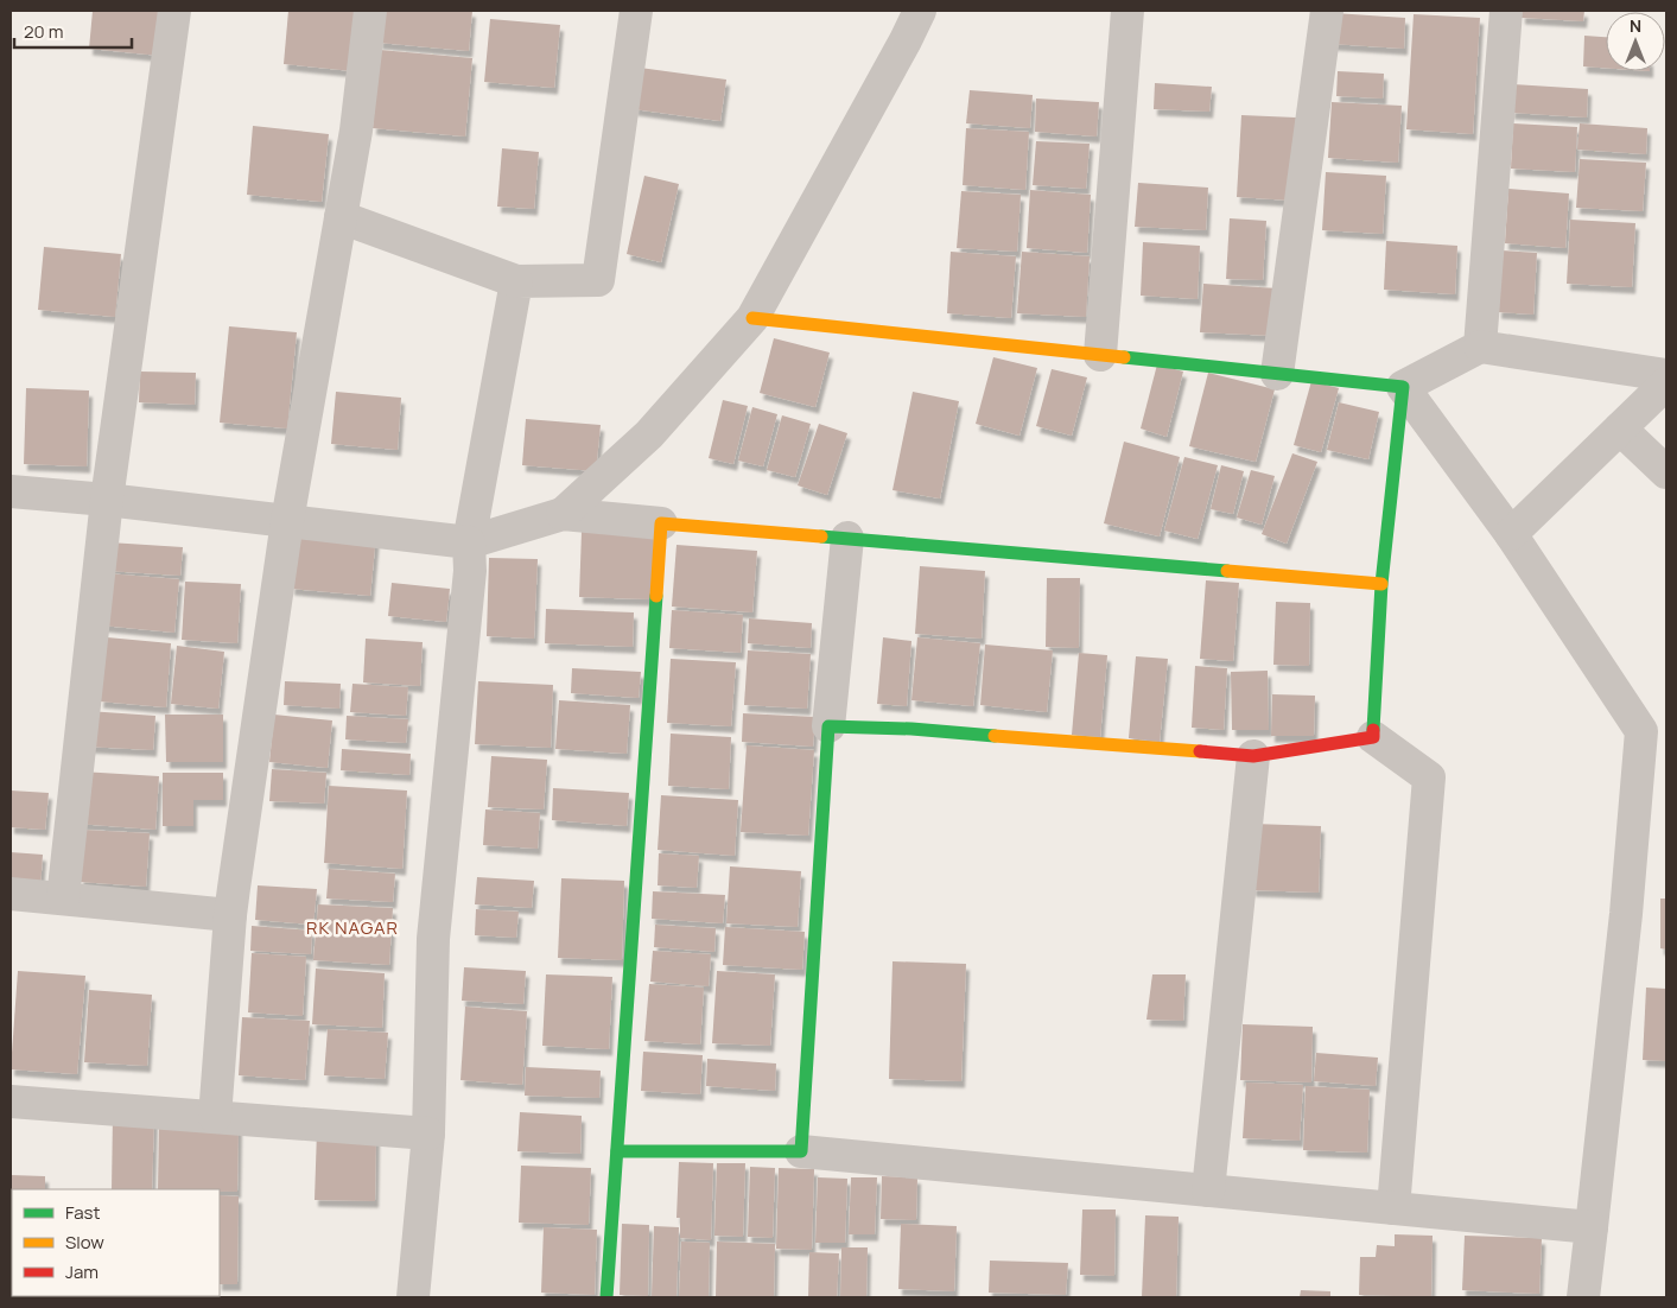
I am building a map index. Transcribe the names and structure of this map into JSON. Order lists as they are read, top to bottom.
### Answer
{
  "districts": ["RK NAGAR"],
  "legend": ["Fast", "Slow", "Jam"],
  "scale_bar": "20 m",
  "north": "top"
}
